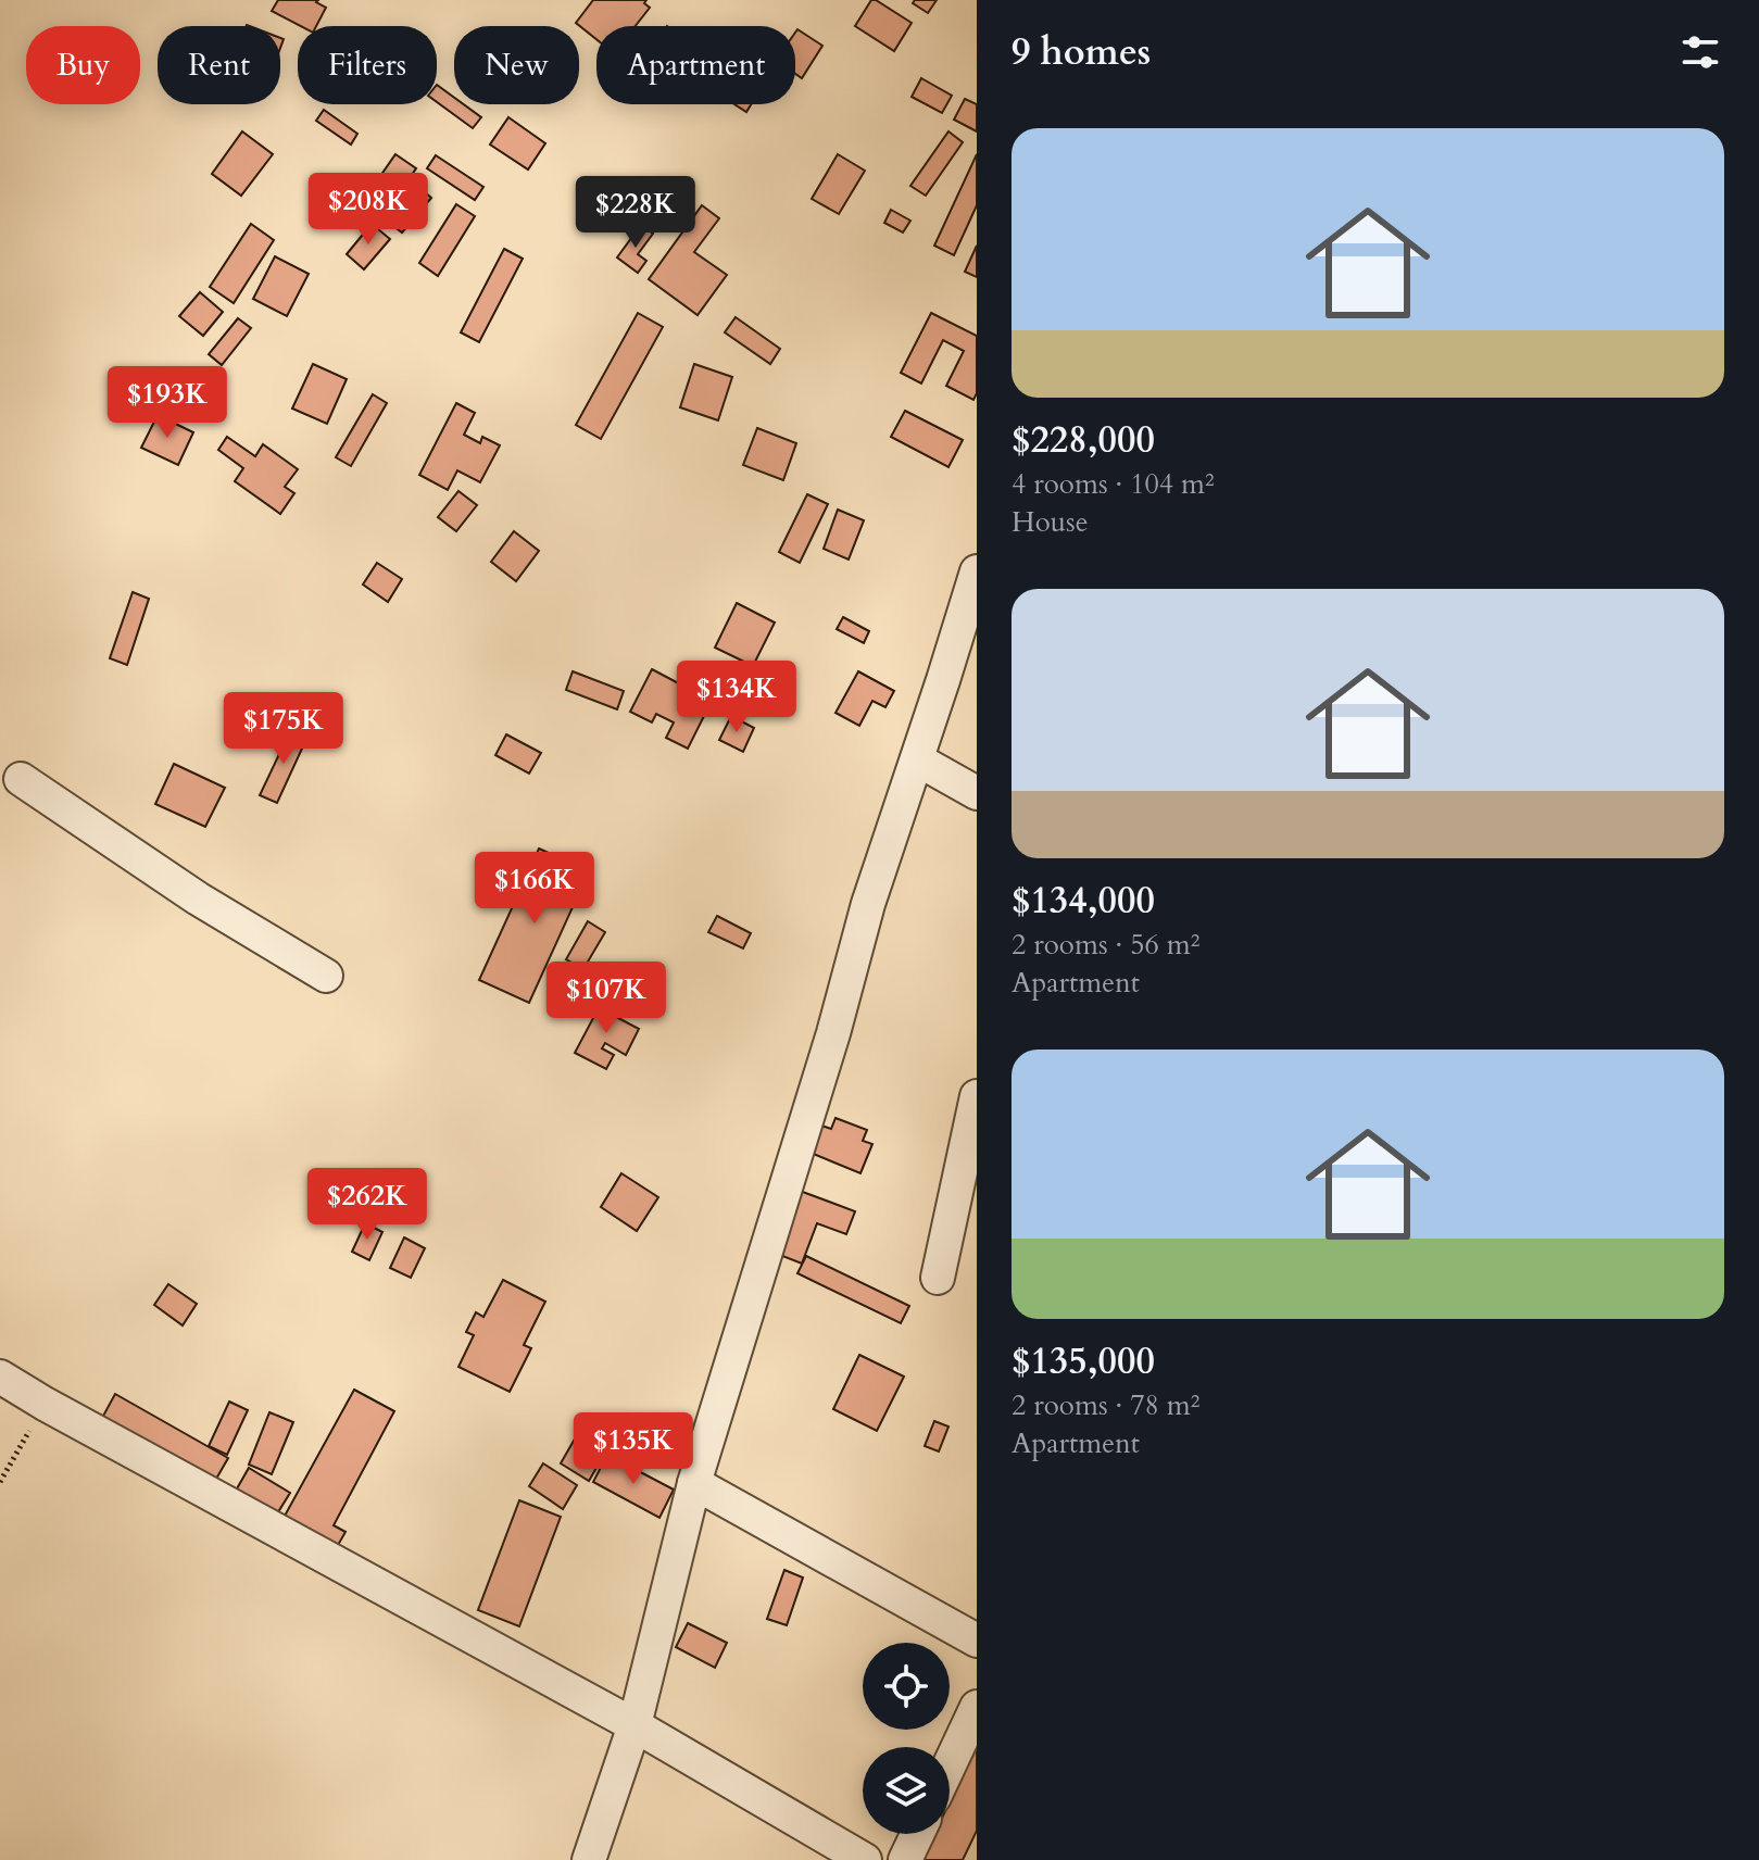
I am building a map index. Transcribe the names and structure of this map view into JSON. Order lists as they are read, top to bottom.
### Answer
{
  "page": {
    "heading": "9 homes",
    "chip": [
      "Buy",
      "Rent",
      "Filters",
      "New",
      "Apartment"
    ],
    "list": [
      {
        "name": "$228,000",
        "note": "4 rooms · 104 m² · House"
      },
      {
        "name": "$134,000",
        "note": "2 rooms · 56 m² · Apartment"
      },
      {
        "name": "$135,000",
        "note": "2 rooms · 78 m² · Apartment"
      }
    ],
    "price": [
      "$208K",
      "$228K",
      "$193K",
      "$134K",
      "$175K",
      "$166K",
      "$107K",
      "$262K",
      "$135K"
    ]
  }
}
